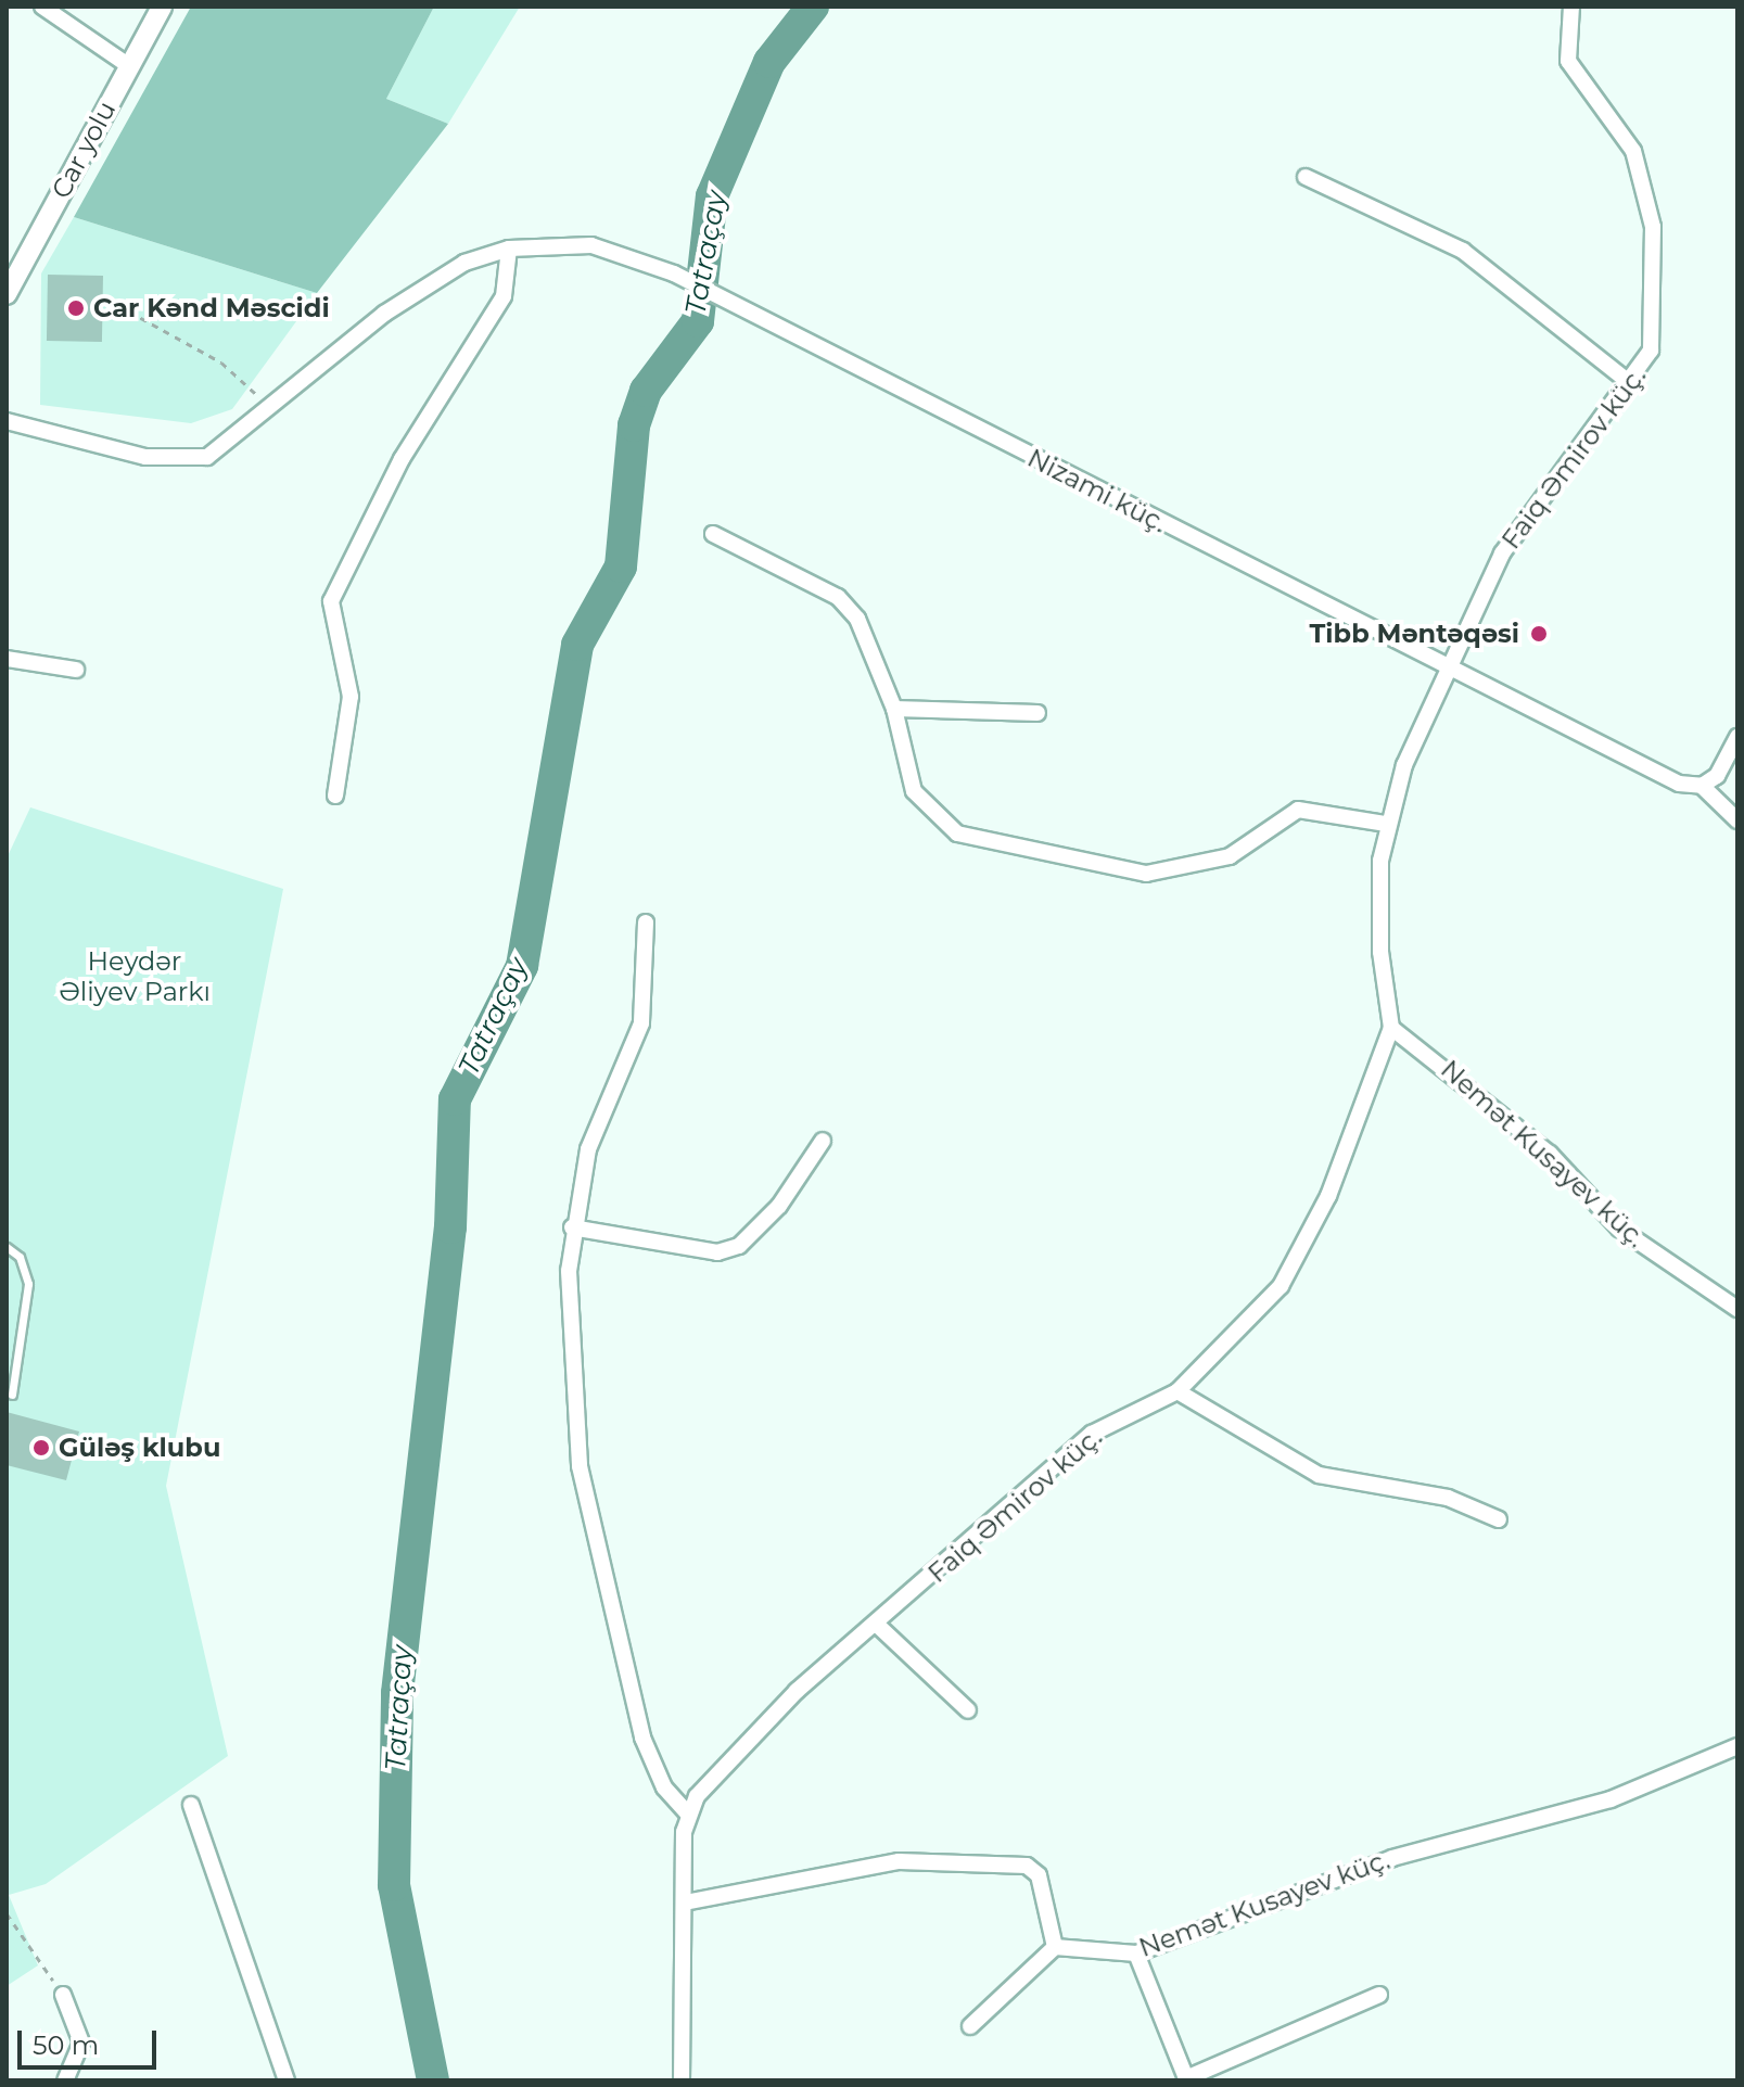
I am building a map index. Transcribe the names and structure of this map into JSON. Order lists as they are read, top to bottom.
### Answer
{
  "streets": {
    "street": [
      "Car yolu",
      "Faiq Əmirov küç.",
      "Nizami küç.",
      "Nemət Kusayev küç."
    ]
  },
  "crossings": [
    ["Faiq Əmirov küç.", "Nizami küç."],
    ["Faiq Əmirov küç.", "Nemət Kusayev küç."]
  ],
  "water": ["Tatraçay"],
  "parks": ["Heydər Əliyev Parkı"],
  "places": ["Car Kənd Məscidi", "Tibb Məntəqəsi", "Güləş klubu"],
  "scale_bar": "50 m"
}
